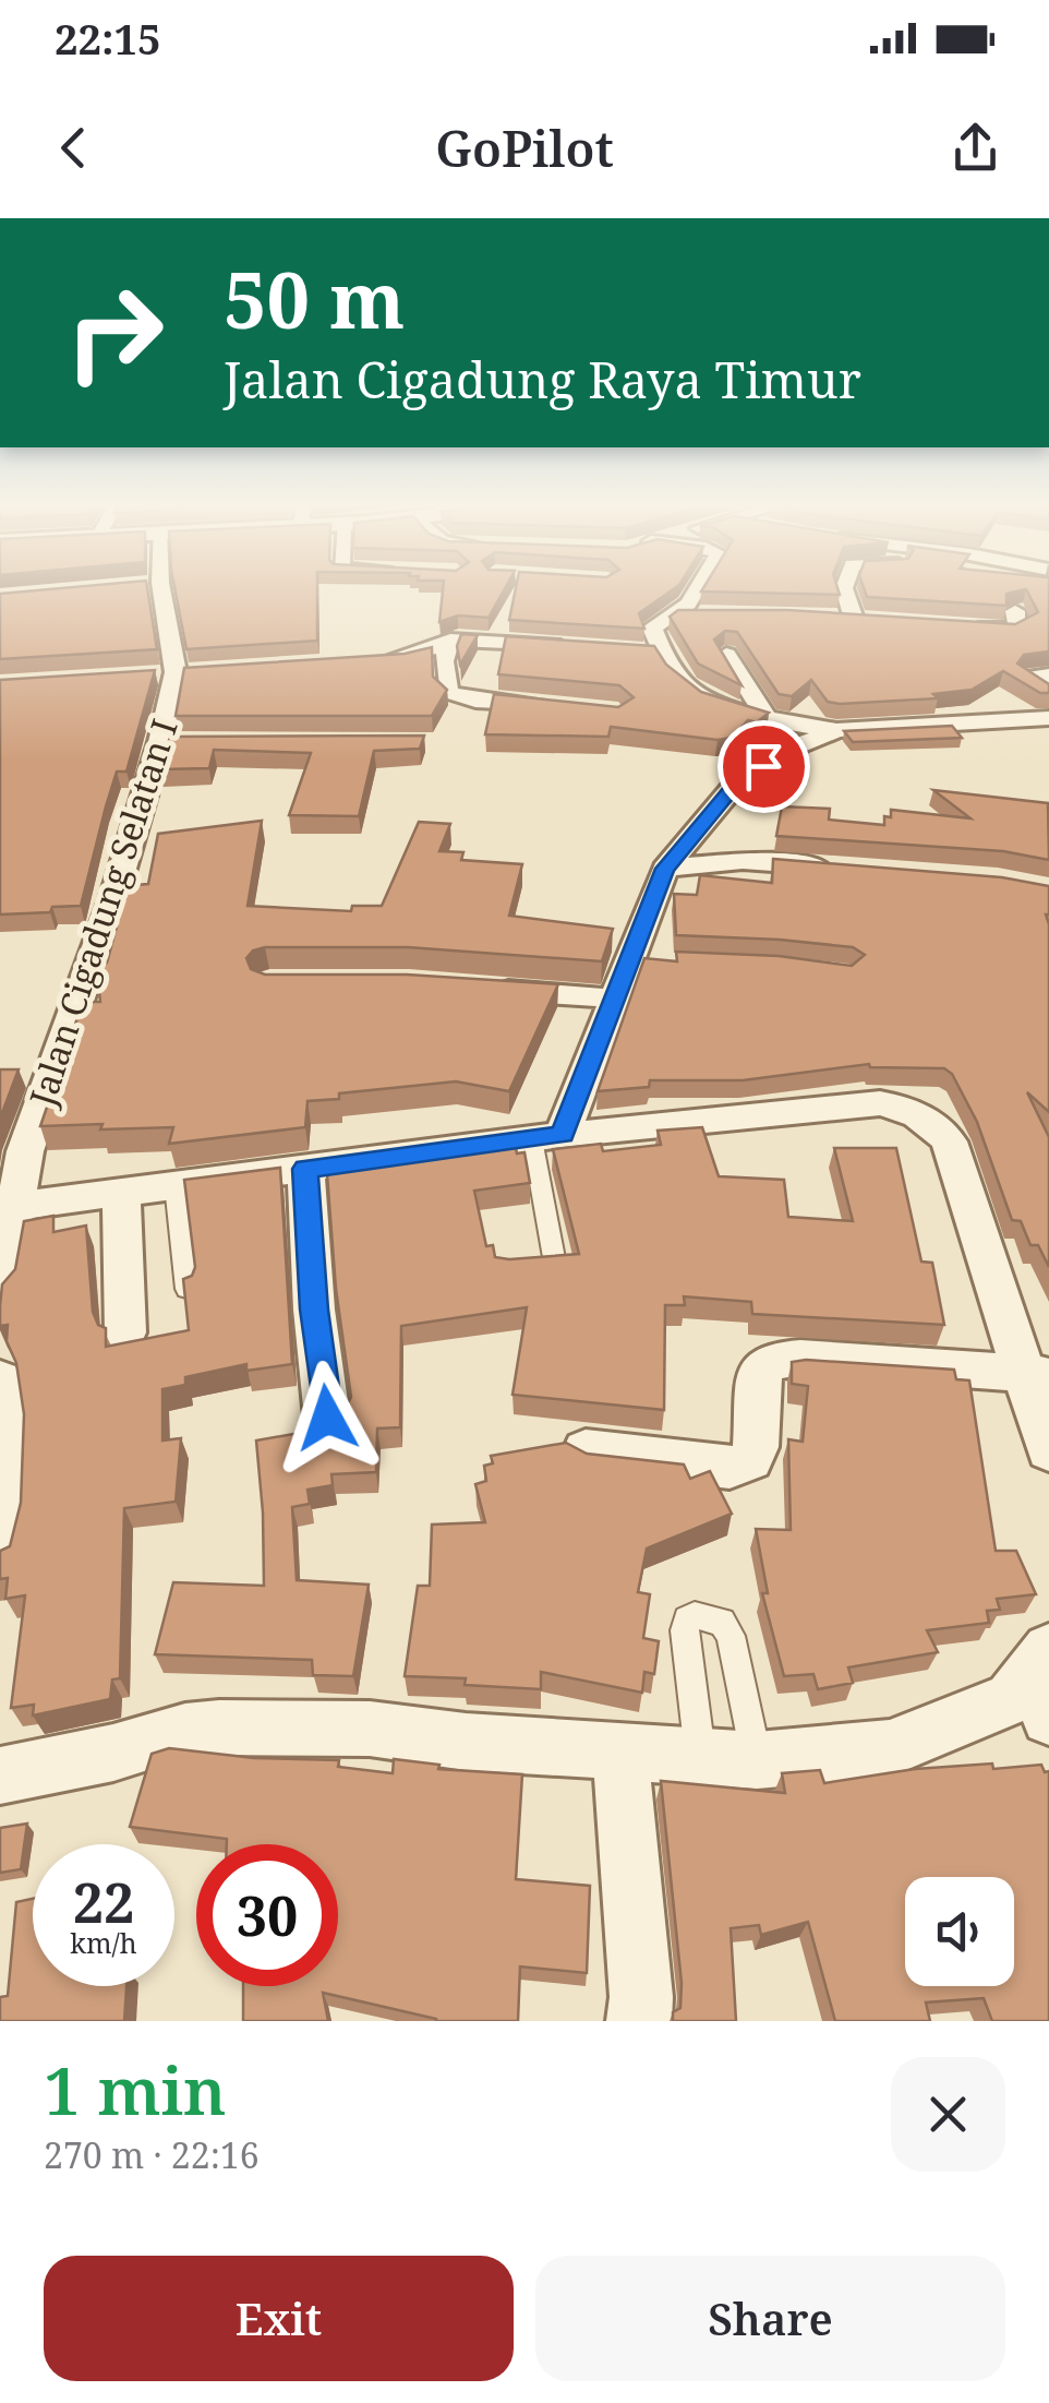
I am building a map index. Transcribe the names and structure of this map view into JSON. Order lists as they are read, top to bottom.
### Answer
{
  "streets": {
    "street": ["Jalan Cigadung Selatan I"]
  },
  "page": {
    "status": "22:15",
    "header": "GoPilot",
    "turn": ["50 m", "Jalan Cigadung Raya Timur"],
    "speed": "22 km/h",
    "limit": "30",
    "heading": ["1 min", "270 m · 22:16"],
    "buttons": ["Exit", "Share"]
  }
}
